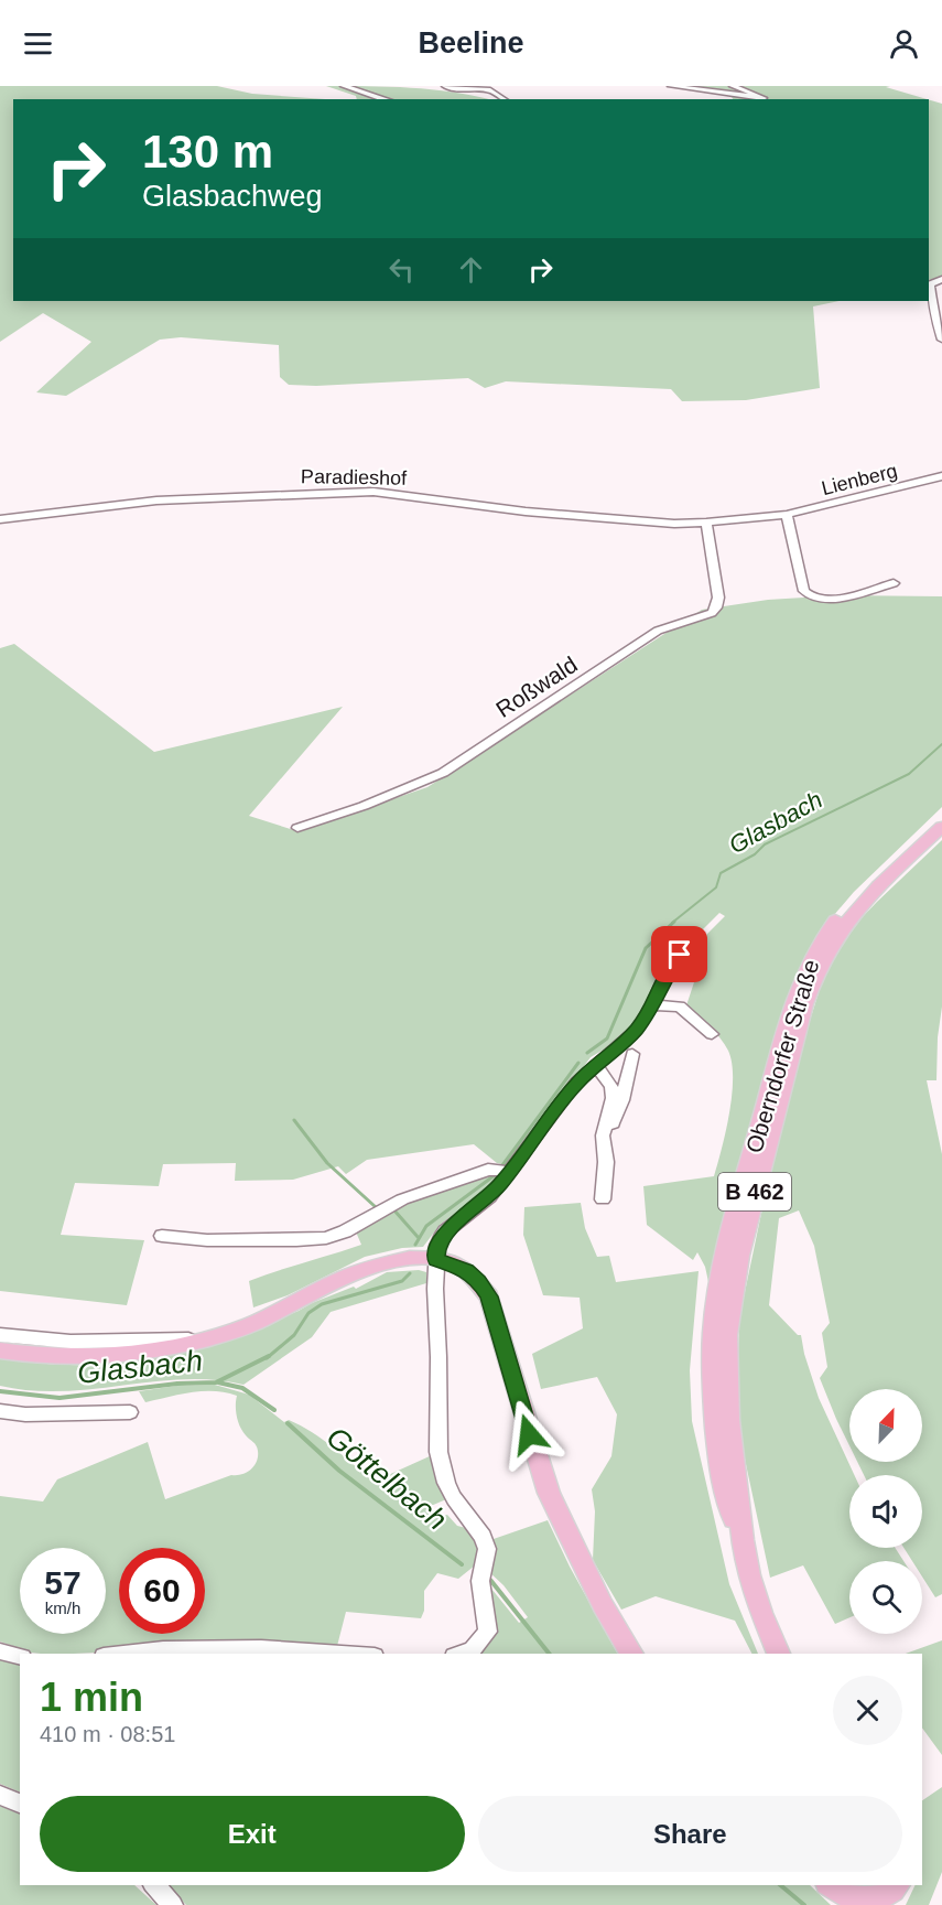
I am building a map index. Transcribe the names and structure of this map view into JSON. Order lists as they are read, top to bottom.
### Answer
{
  "streets": {
    "main road": ["Oberndorfer Straße", "B 462"],
    "street": ["Paradieshof", "Lienberg", "Roßwald"]
  },
  "crossings": [
    ["Paradieshof", "Lienberg"],
    ["Paradieshof", "Roßwald"],
    ["Lienberg", "Roßwald"]
  ],
  "water": ["Glasbach", "Göttelbach"],
  "north": "top right",
  "page": {
    "header": "Beeline",
    "turn": ["130 m", "Glasbachweg"],
    "speed": "57 km/h",
    "limit": "60",
    "heading": ["1 min", "410 m · 08:51"],
    "buttons": ["Exit", "Share"]
  }
}
